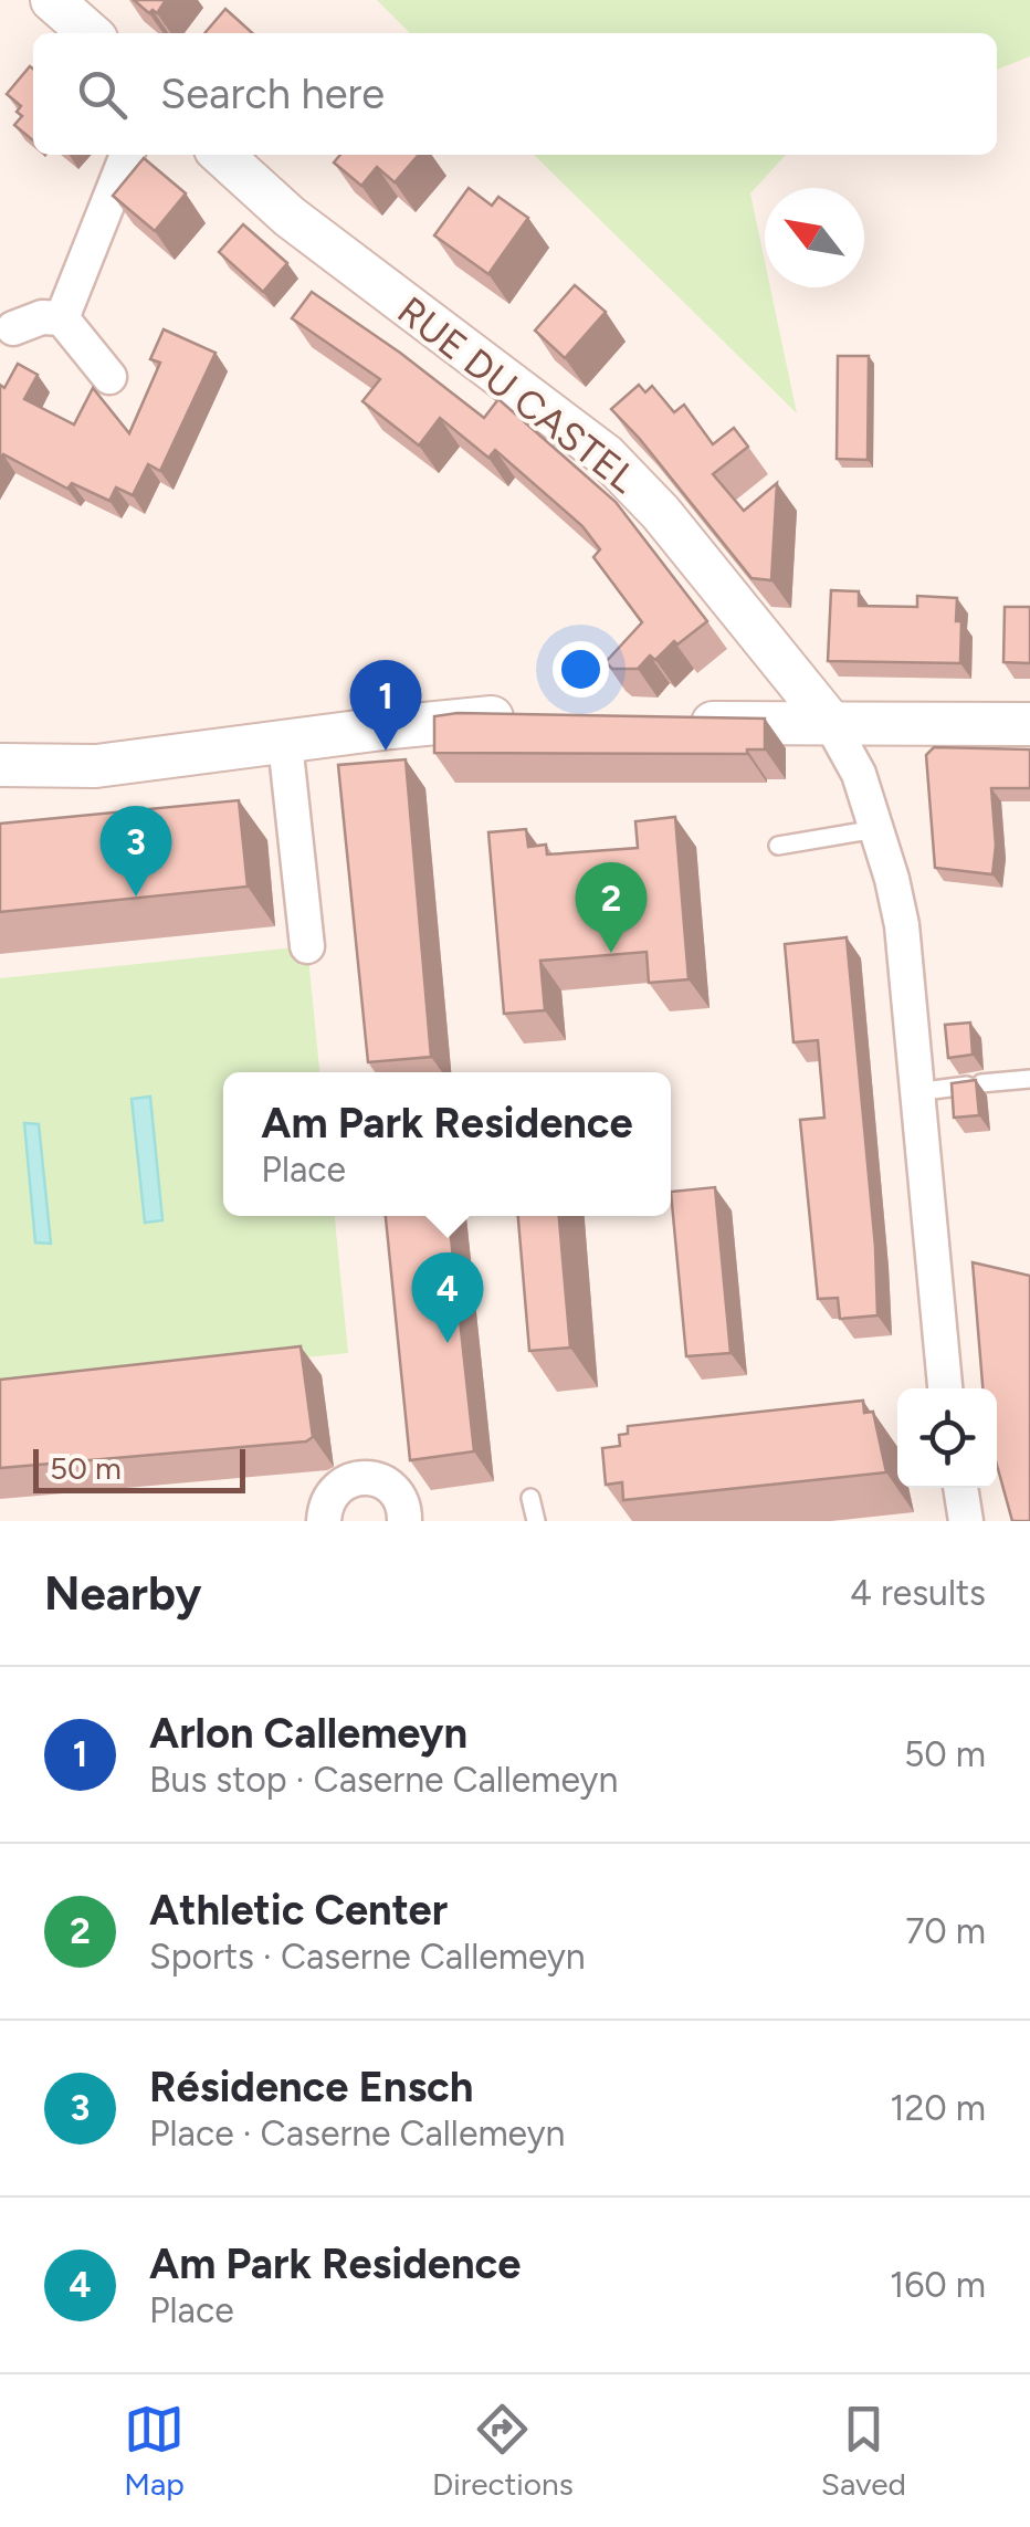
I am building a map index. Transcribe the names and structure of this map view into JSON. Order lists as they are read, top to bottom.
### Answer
{
  "streets": {
    "street": ["RUE DU CASTEL"]
  },
  "scale_bar": "50 m",
  "north": "top left",
  "page": {
    "search": "Search here",
    "pins": [
      "1",
      "3",
      "2",
      "4"
    ],
    "popup": ["Am Park Residence", "Place"],
    "scale": "50 m",
    "heading": ["Nearby", "4 results"],
    "list": [
      {
        "mark": "1",
        "name": "Arlon Callemeyn",
        "note": "Bus stop · Caserne Callemeyn",
        "value": "50 m"
      },
      {
        "mark": "2",
        "name": "Athletic Center",
        "note": "Sports · Caserne Callemeyn",
        "value": "70 m"
      },
      {
        "mark": "3",
        "name": "Résidence Ensch",
        "note": "Place · Caserne Callemeyn",
        "value": "120 m"
      },
      {
        "mark": "4",
        "name": "Am Park Residence",
        "note": "Place",
        "value": "160 m"
      }
    ],
    "nav": ["Map", "Directions", "Saved"]
  }
}
